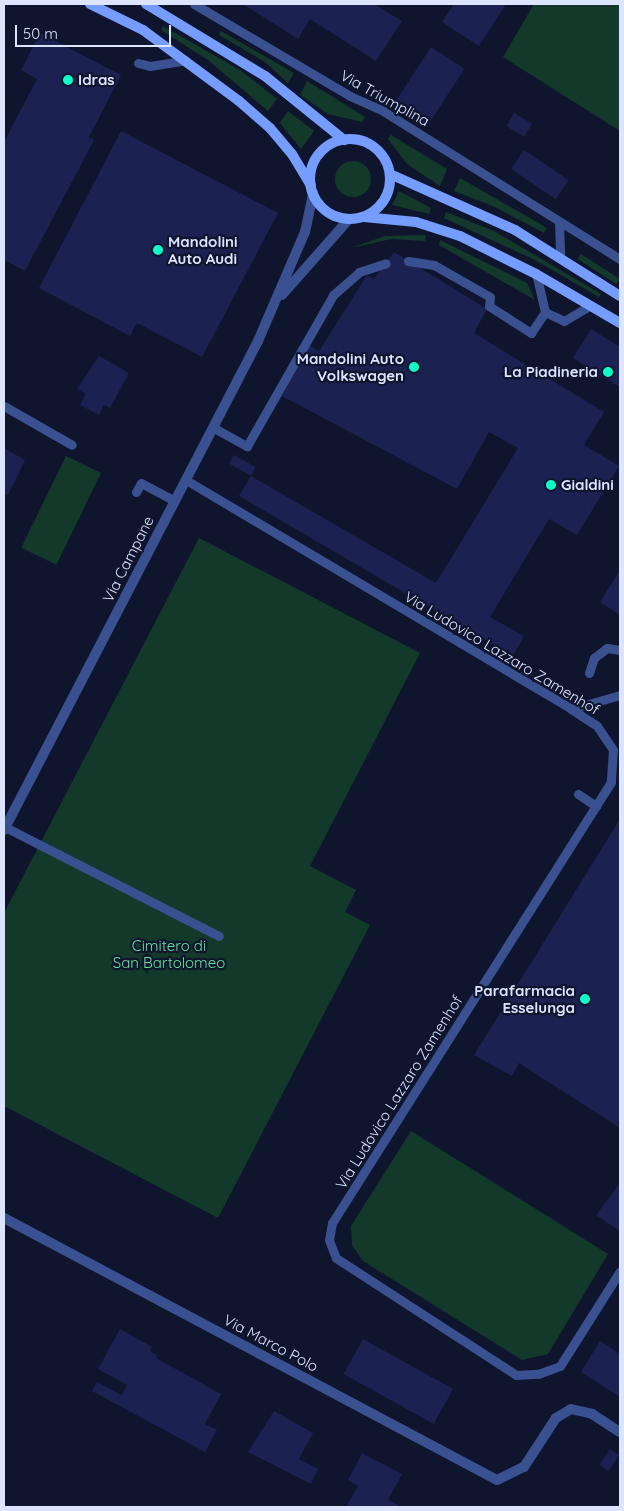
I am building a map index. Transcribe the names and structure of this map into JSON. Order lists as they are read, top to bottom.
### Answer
{
  "streets": {
    "street": ["Via Campane", "Via Marco Polo"],
    "lane": ["Via Triumplina", "Via Ludovico Lazzaro Zamenhof"]
  },
  "crossings": [
    ["Via Campane", "Via Ludovico Lazzaro Zamenhof"]
  ],
  "parks": ["Cimitero di San Bartolomeo"],
  "places": [
    "Idras",
    "Mandolini Auto Audi",
    "Mandolini Auto Volkswagen",
    "La Piadineria",
    "Gialdini",
    "Parafarmacia Esselunga"
  ],
  "scale_bar": "50 m"
}
